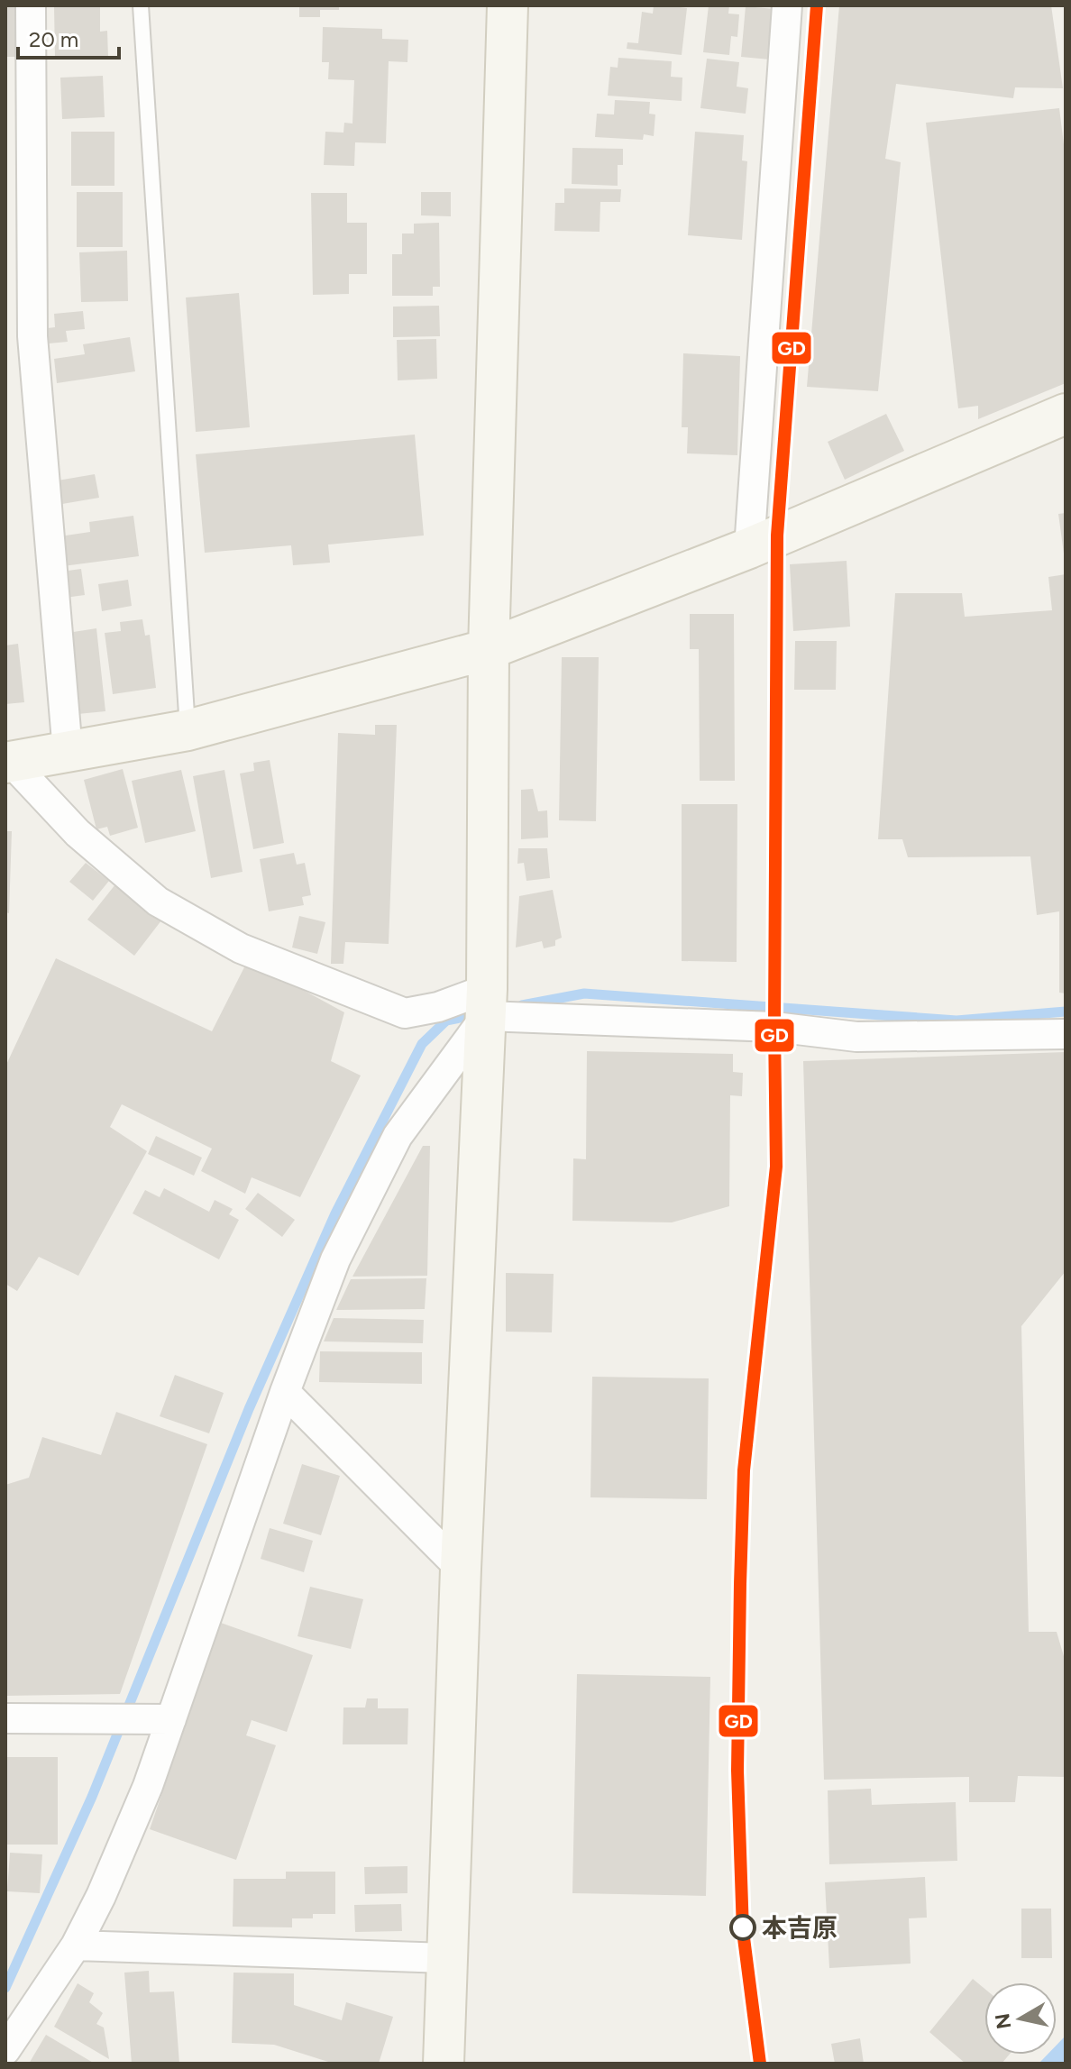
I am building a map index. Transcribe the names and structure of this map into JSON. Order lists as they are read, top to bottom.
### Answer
{
  "places": ["本吉原"],
  "lines": ["transit line GD"],
  "scale_bar": "20 m",
  "north": "left"
}
